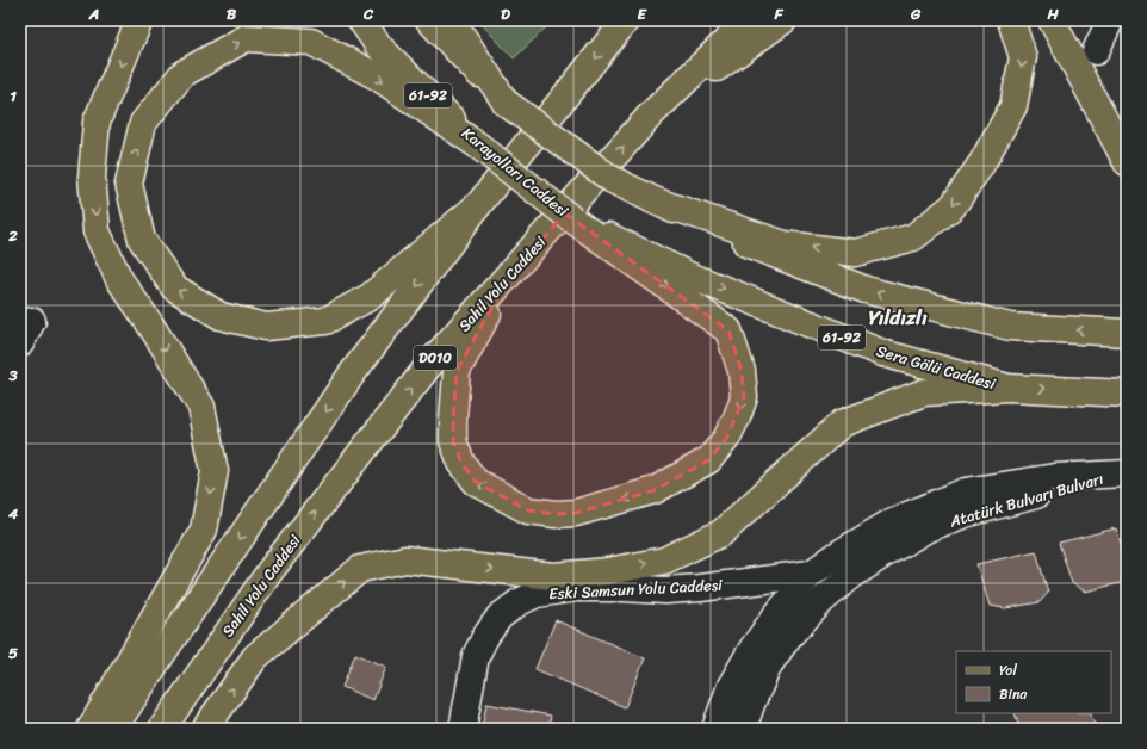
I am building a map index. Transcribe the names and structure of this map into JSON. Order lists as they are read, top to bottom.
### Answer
{
  "streets": {
    "main road": [
      "61-92",
      "Karayolları Caddesi",
      "Sahil Yolu Caddesi",
      "D010",
      "Sera Gölü Caddesi"
    ],
    "street": ["Atatürk Bulvarı Bulvarı", "Eski Samsun Yolu Caddesi"]
  },
  "crossings": [
    ["Karayolları Caddesi", "Sera Gölü Caddesi"],
    ["Atatürk Bulvarı Bulvarı", "Eski Samsun Yolu Caddesi"]
  ],
  "districts": ["Yıldızlı"],
  "legend": ["Yol", "Bina"],
  "grid": {
    "columns": [
      "A",
      "B",
      "C",
      "D",
      "E",
      "F",
      "G",
      "H"
    ],
    "rows": [
      "1",
      "2",
      "3",
      "4",
      "5"
    ]
  }
}
